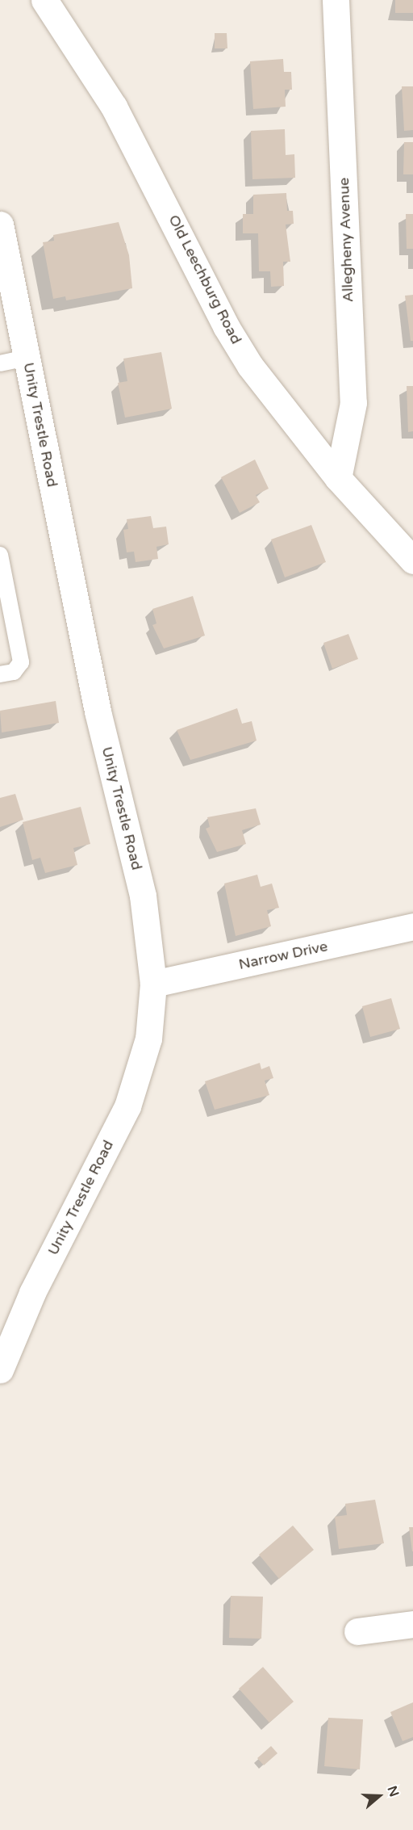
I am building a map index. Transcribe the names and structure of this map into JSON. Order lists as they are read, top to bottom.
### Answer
{
  "streets": {
    "street": [
      "Allegheny Avenue",
      "Old Leechburg Road",
      "Unity Trestle Road",
      "Narrow Drive"
    ]
  },
  "crossings": [
    ["Allegheny Avenue", "Old Leechburg Road"],
    ["Unity Trestle Road", "Narrow Drive"]
  ],
  "north": "right"
}
